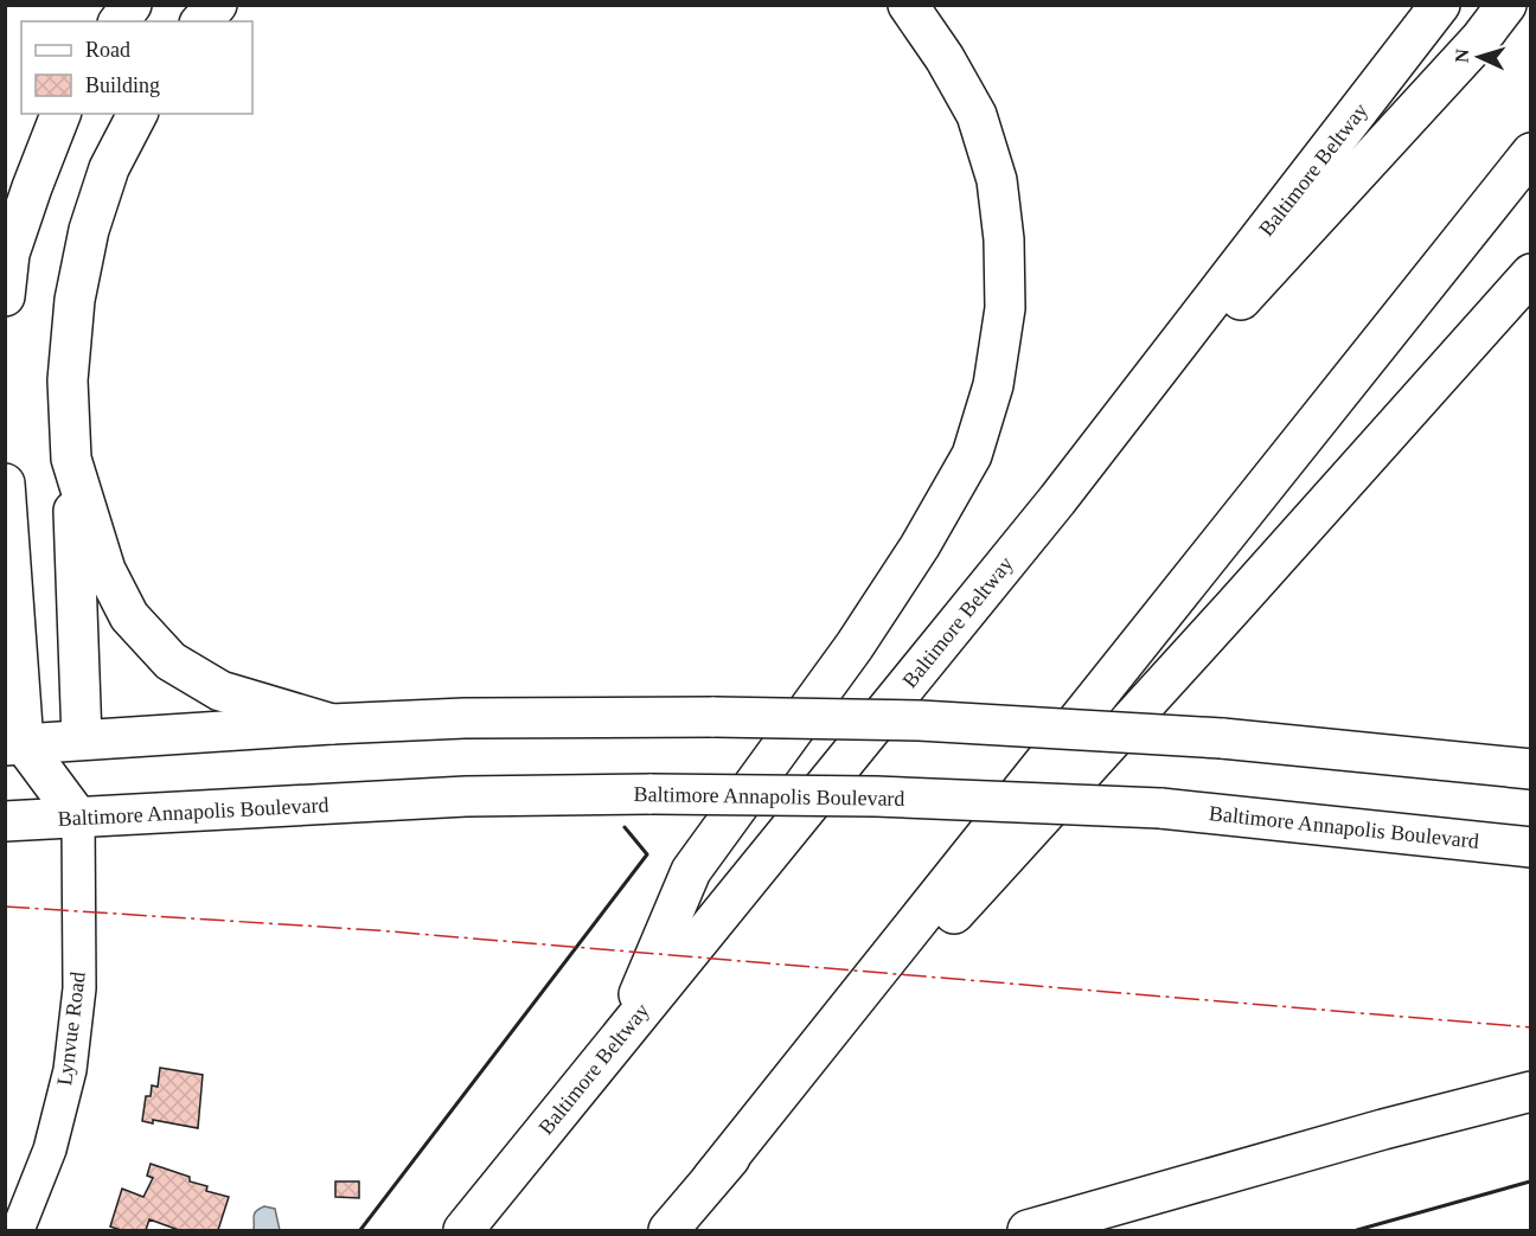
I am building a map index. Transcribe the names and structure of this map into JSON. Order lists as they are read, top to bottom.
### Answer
{
  "streets": {
    "main road": ["Baltimore Beltway", "Baltimore Annapolis Boulevard"],
    "street": ["Lynvue Road"]
  },
  "crossings": [
    ["Baltimore Annapolis Boulevard", "Lynvue Road"]
  ],
  "legend": ["Road", "Building"],
  "north": "left"
}
